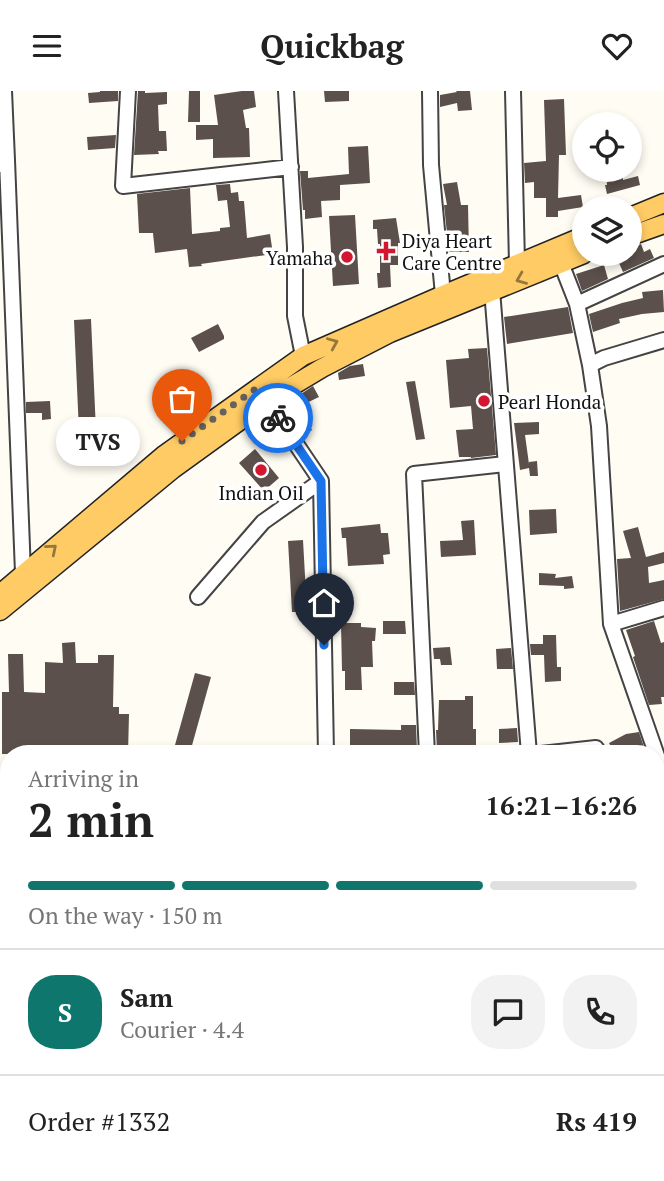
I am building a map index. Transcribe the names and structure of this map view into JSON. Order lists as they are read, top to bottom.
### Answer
{
  "places": {
    "health": ["Diya Heart Care Centre"],
    "other": [
      "Yamaha",
      "Pearl Honda",
      "TVS",
      "Indian Oil"
    ]
  },
  "page": {
    "header": "Quickbag",
    "bubble": "TVS",
    "heading": ["2 min", "Arriving in", "16:21–16:26"],
    "panel": [
      "Sam",
      "Courier · 4.4",
      "Order #1332",
      "Rs 419"
    ],
    "bar": "On the way · 150 m",
    "round": "S"
  }
}
